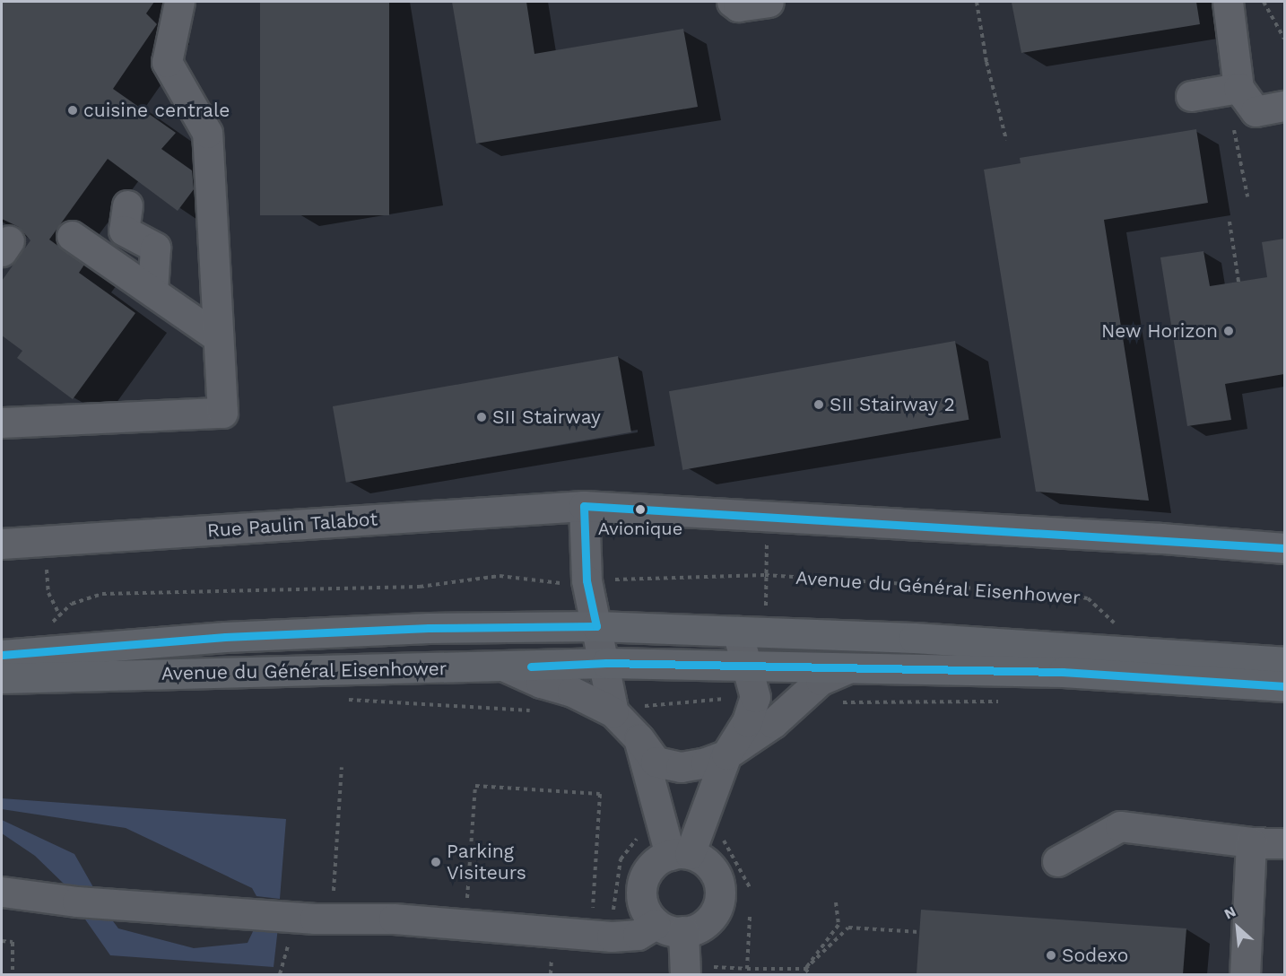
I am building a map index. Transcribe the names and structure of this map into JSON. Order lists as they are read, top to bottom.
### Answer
{
  "streets": {
    "main road": ["Avenue du Général Eisenhower"],
    "street": ["Rue Paulin Talabot"]
  },
  "places": [
    "cuisine centrale",
    "New Horizon",
    "SII Stairway 2",
    "SII Stairway",
    "Avionique",
    "Parking Visiteurs",
    "Sodexo"
  ],
  "north": "top left"
}
